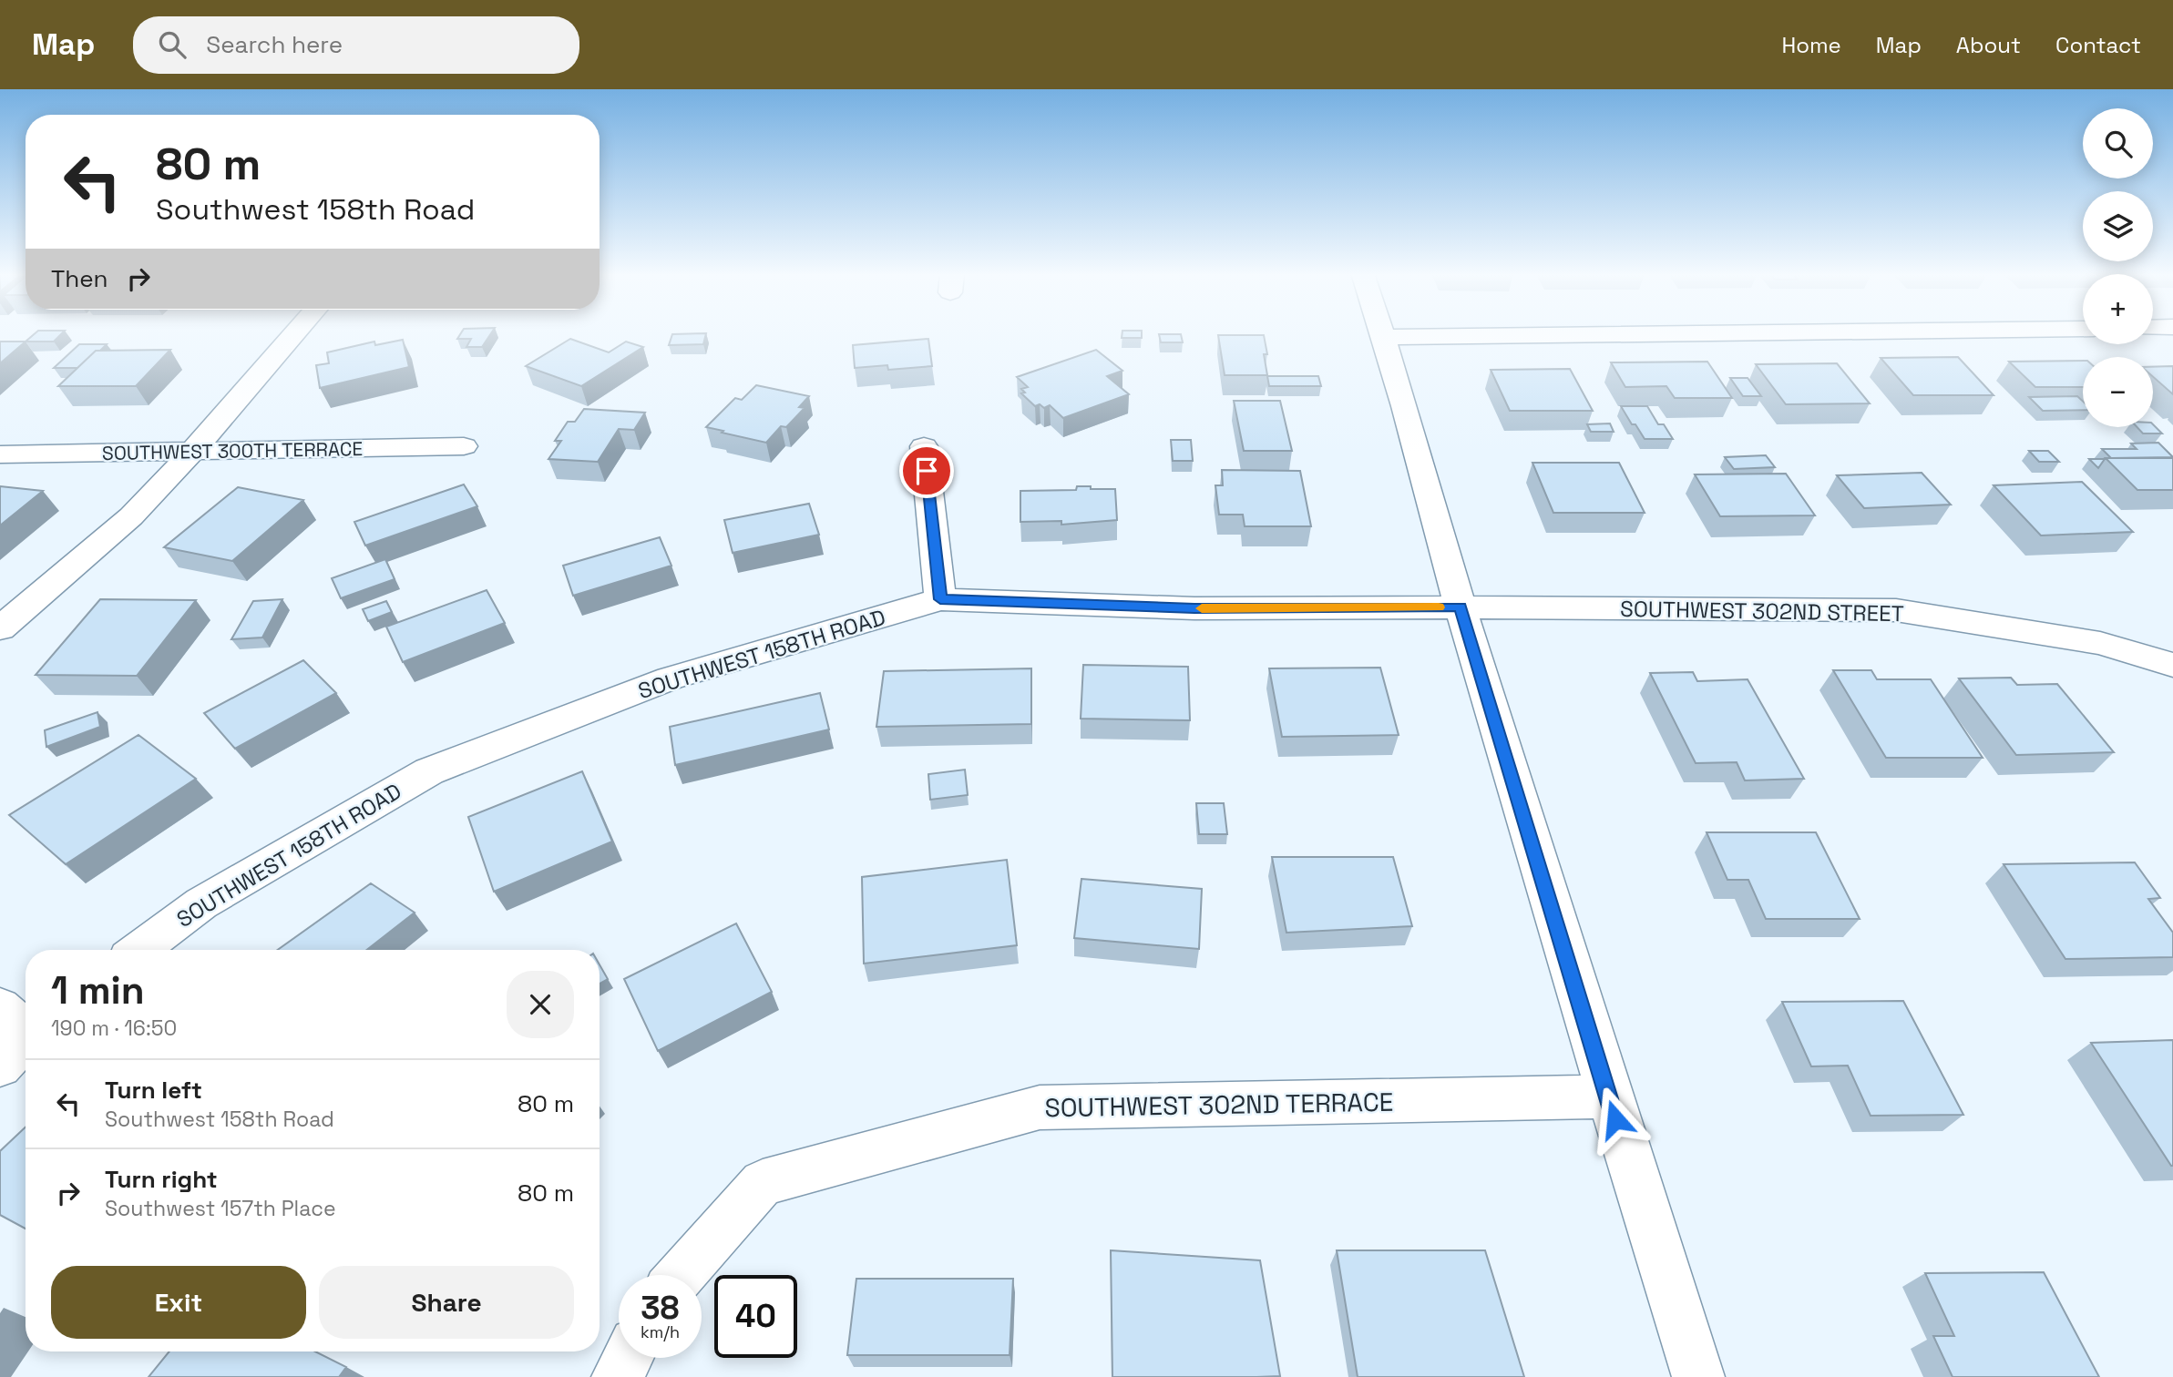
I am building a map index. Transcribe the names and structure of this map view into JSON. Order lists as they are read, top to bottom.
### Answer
{
  "streets": {
    "street": [
      "SOUTHWEST 300TH TERRACE",
      "SOUTHWEST 302ND STREET",
      "SOUTHWEST 158TH ROAD",
      "SOUTHWEST 302ND TERRACE"
    ]
  },
  "crossings": [
    ["SOUTHWEST 302ND STREET", "SOUTHWEST 158TH ROAD"]
  ],
  "page": {
    "header": "Map",
    "search": "Search here",
    "nav": [
      "Home",
      "Map",
      "About",
      "Contact"
    ],
    "map_buttons": ["+", "−"],
    "turn": ["80 m", "Southwest 158th Road"],
    "then": "Then",
    "heading": ["1 min", "190 m · 16:50"],
    "list": [
      {
        "name": "Turn left",
        "note": "Southwest 158th Road",
        "value": "80 m"
      },
      {
        "name": "Turn right",
        "note": "Southwest 157th Place",
        "value": "80 m"
      }
    ],
    "buttons": ["Exit", "Share"],
    "speed": "38 km/h",
    "limit": "40"
  }
}
